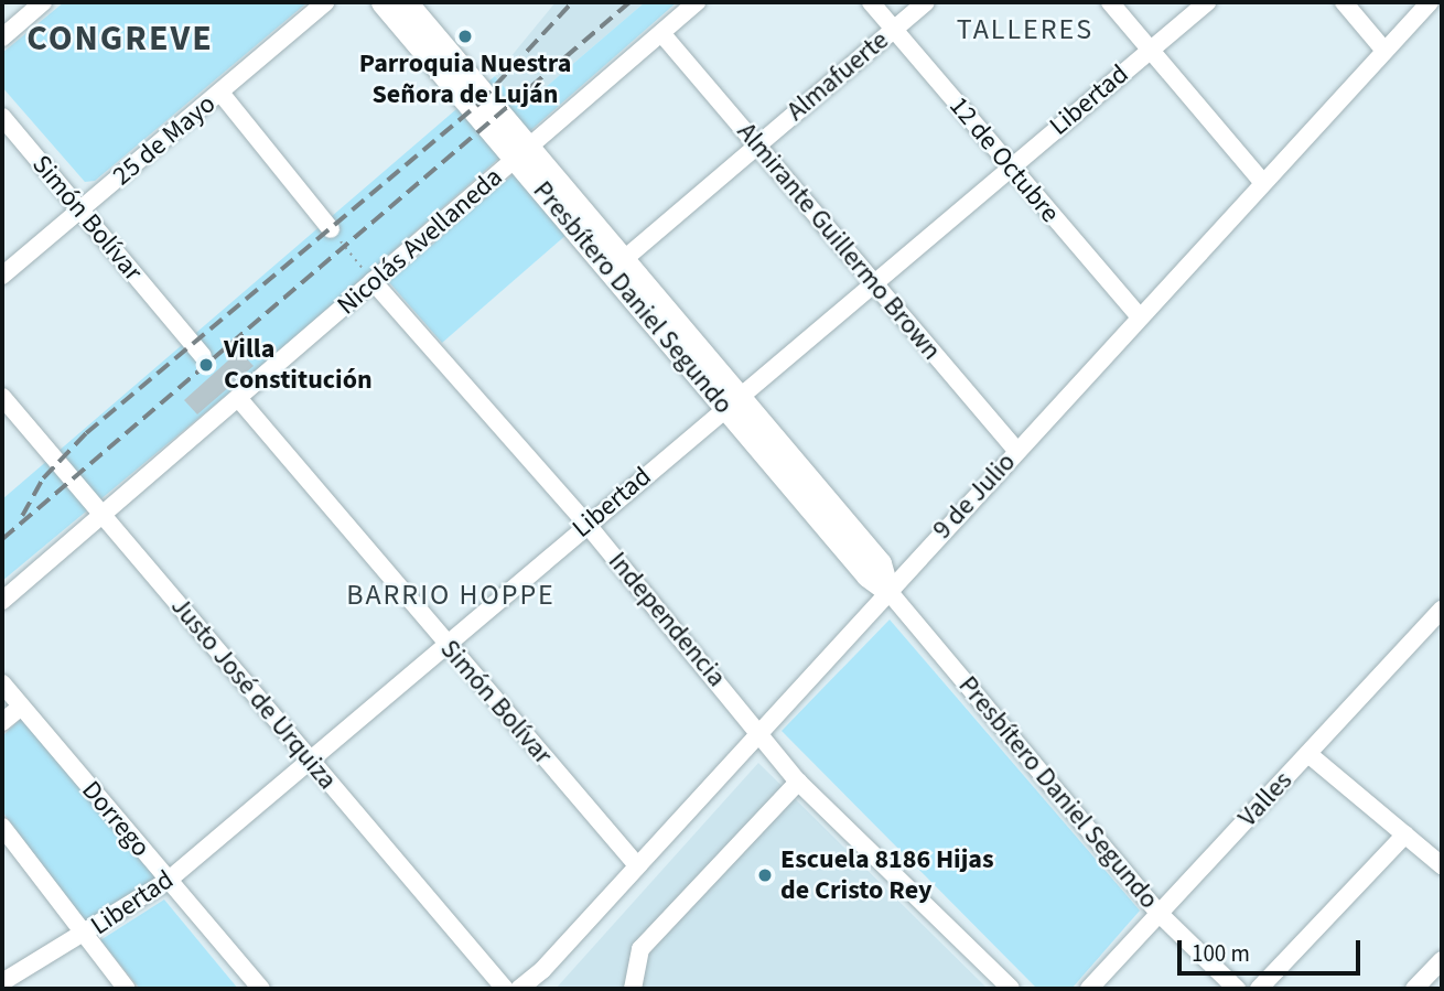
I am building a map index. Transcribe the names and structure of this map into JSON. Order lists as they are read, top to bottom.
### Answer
{
  "streets": {
    "main road": ["Presbítero Daniel Segundo"],
    "street": [
      "Almafuerte",
      "Libertad",
      "25 de Mayo",
      "12 de Octubre",
      "Simón Bolívar",
      "Nicolás Avellaneda",
      "Almirante Guillermo Brown",
      "9 de Julio",
      "Independencia",
      "Justo José de Urquiza",
      "Valles",
      "Dorrego"
    ]
  },
  "crossings": [
    ["Almafuerte", "12 de Octubre"],
    ["Almafuerte", "Almirante Guillermo Brown"],
    ["Almafuerte", "Presbítero Daniel Segundo"],
    ["Libertad", "12 de Octubre"],
    ["Libertad", "Simón Bolívar"],
    ["Libertad", "Almirante Guillermo Brown"],
    ["Libertad", "Presbítero Daniel Segundo"],
    ["Libertad", "Independencia"],
    ["Libertad", "Justo José de Urquiza"],
    ["Libertad", "Dorrego"],
    ["25 de Mayo", "Simón Bolívar"],
    ["12 de Octubre", "9 de Julio"],
    ["Simón Bolívar", "Nicolás Avellaneda"],
    ["Simón Bolívar", "9 de Julio"],
    ["Nicolás Avellaneda", "Almirante Guillermo Brown"],
    ["Nicolás Avellaneda", "Presbítero Daniel Segundo"],
    ["Nicolás Avellaneda", "Independencia"],
    ["Nicolás Avellaneda", "Justo José de Urquiza"],
    ["Almirante Guillermo Brown", "9 de Julio"],
    ["Presbítero Daniel Segundo", "9 de Julio"],
    ["Presbítero Daniel Segundo", "Valles"],
    ["9 de Julio", "Independencia"]
  ],
  "districts": ["TALLERES", "CONGREVE", "BARRIO HOPPE"],
  "places": ["Parroquia Nuestra Señora de Luján", "Villa Constitución", "Escuela 8186 Hijas de Cristo Rey"],
  "scale_bar": "100 m"
}
